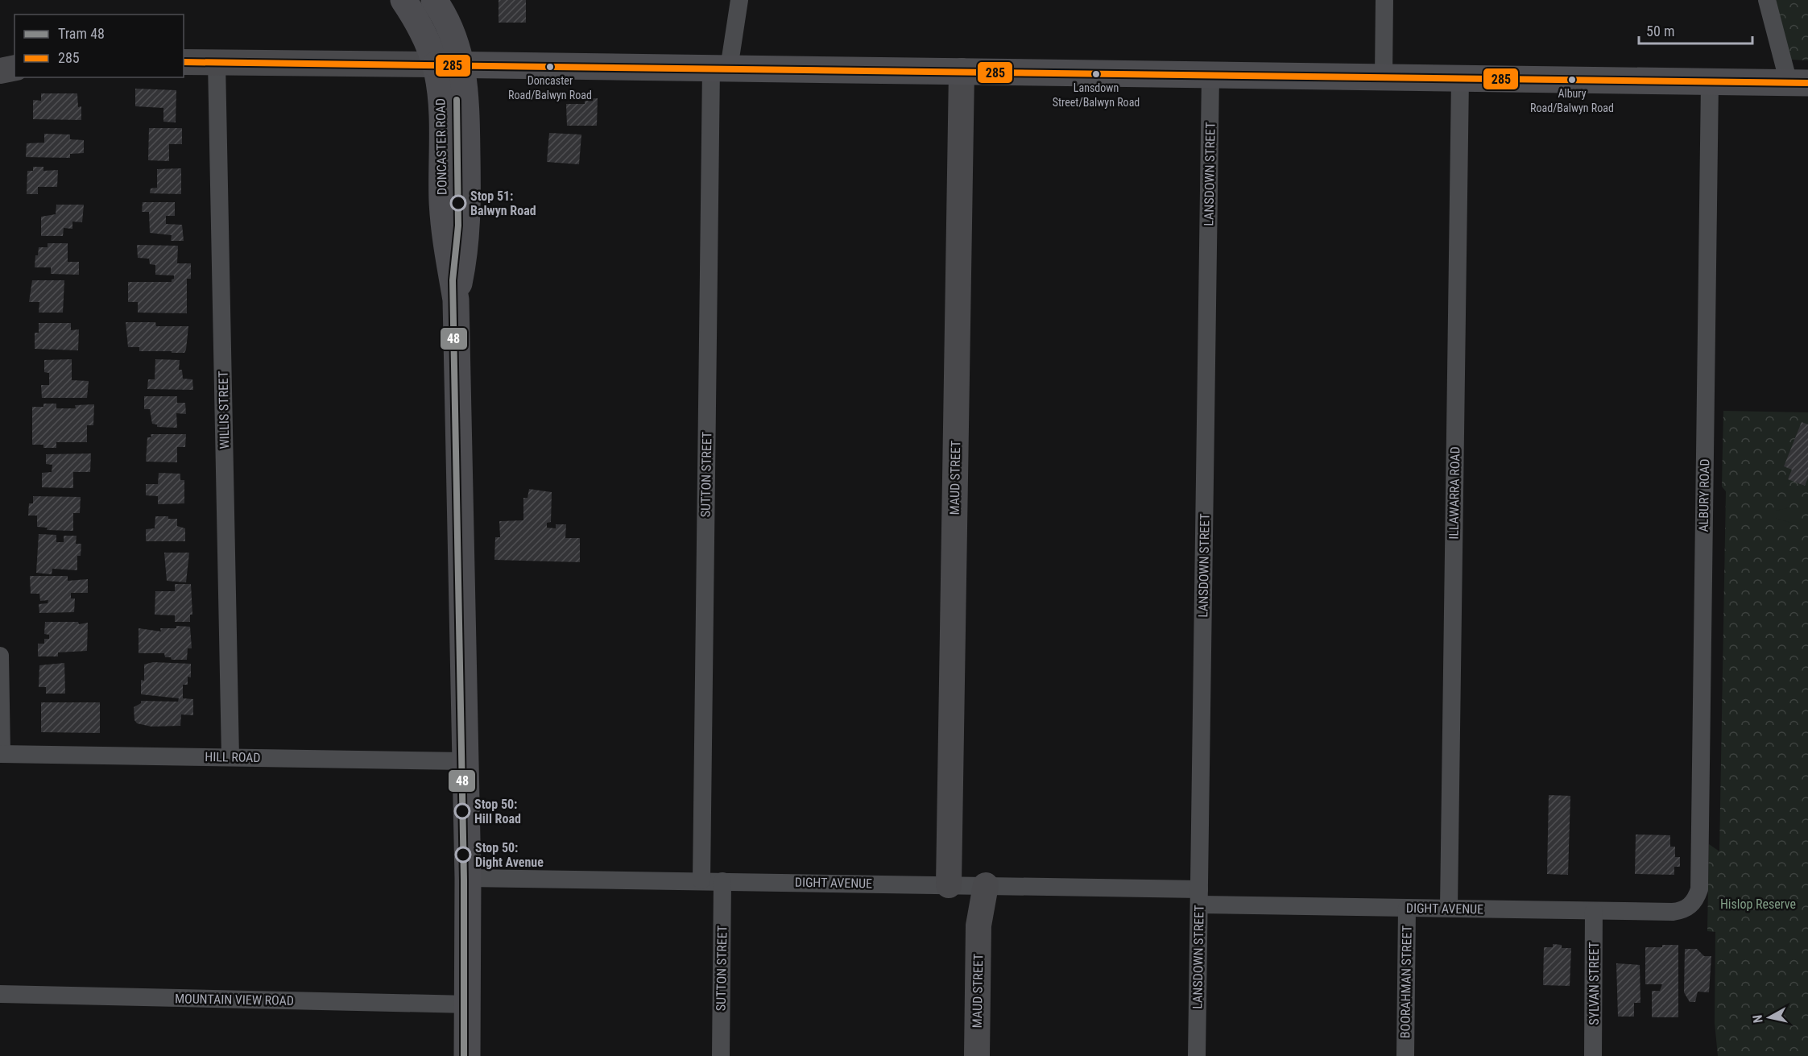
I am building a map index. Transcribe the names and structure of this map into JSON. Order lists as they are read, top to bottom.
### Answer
{
  "streets": {
    "main road": ["DONCASTER ROAD"],
    "street": [
      "LANSDOWN STREET",
      "WILLIS STREET",
      "SUTTON STREET",
      "MAUD STREET",
      "ILLAWARRA ROAD",
      "ALBURY ROAD",
      "HILL ROAD",
      "DIGHT AVENUE",
      "BOORAHMAN STREET",
      "SYLVAN STREET",
      "MOUNTAIN VIEW ROAD"
    ]
  },
  "crossings": [
    ["DONCASTER ROAD", "HILL ROAD"],
    ["DONCASTER ROAD", "DIGHT AVENUE"],
    ["DONCASTER ROAD", "MOUNTAIN VIEW ROAD"],
    ["LANSDOWN STREET", "DIGHT AVENUE"],
    ["WILLIS STREET", "HILL ROAD"],
    ["SUTTON STREET", "DIGHT AVENUE"],
    ["MAUD STREET", "DIGHT AVENUE"],
    ["ILLAWARRA ROAD", "DIGHT AVENUE"],
    ["ALBURY ROAD", "DIGHT AVENUE"],
    ["DIGHT AVENUE", "BOORAHMAN STREET"],
    ["DIGHT AVENUE", "SYLVAN STREET"]
  ],
  "parks": ["Hislop Reserve"],
  "places": [
    "Doncaster Road/Balwyn Road",
    "Lansdown Street/Balwyn Road",
    "Albury Road/Balwyn Road",
    "Stop 51: Balwyn Road",
    "Stop 50: Hill Road",
    "Stop 50: Dight Avenue"
  ],
  "lines": ["transit line 285", "tram line 48"],
  "legend": ["Tram 48", "285"],
  "scale_bar": "50 m",
  "north": "left"
}
